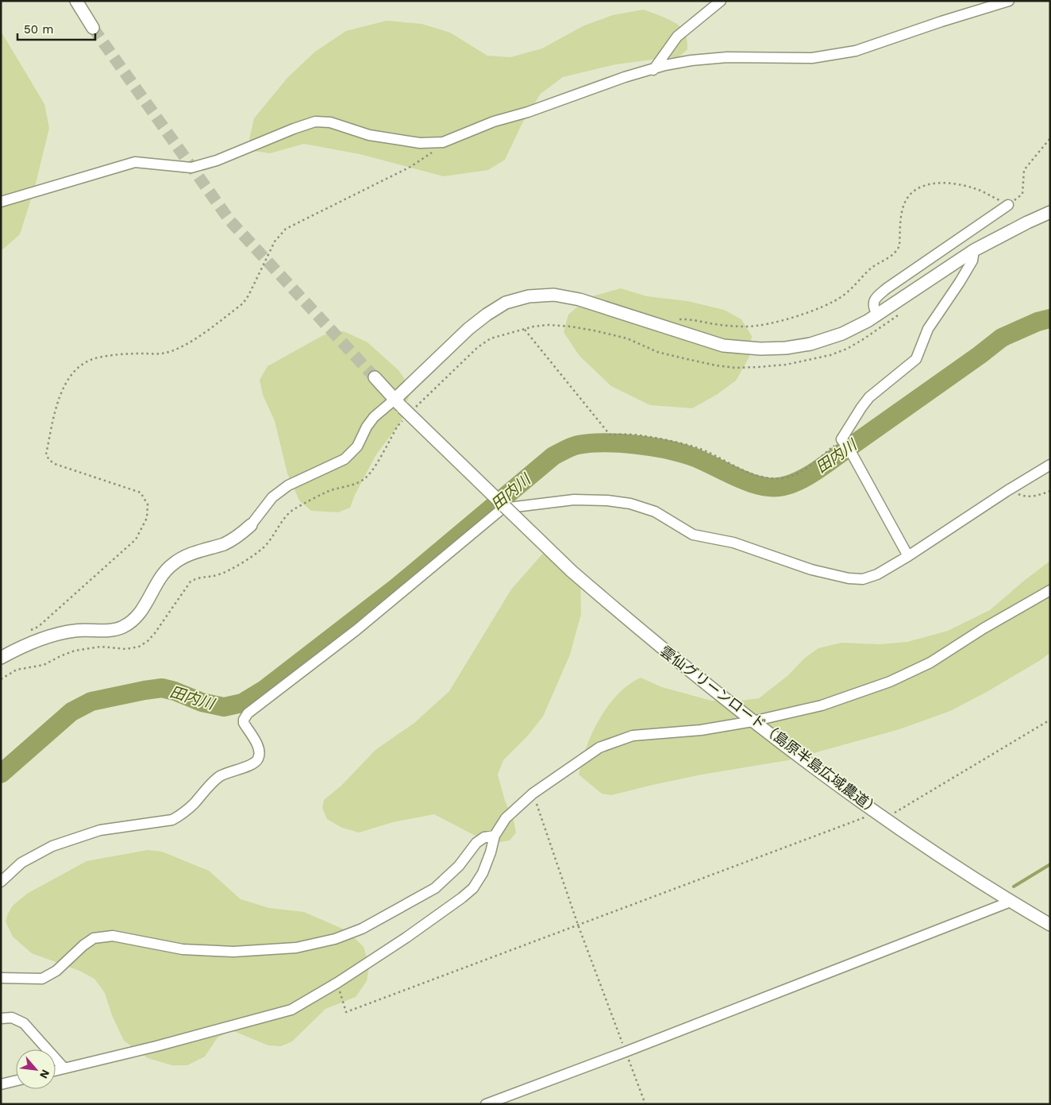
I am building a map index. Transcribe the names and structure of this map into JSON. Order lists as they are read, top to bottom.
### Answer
{
  "streets": {
    "street": ["雲仙グリーンロード（島原半島広域農道）"]
  },
  "water": ["田内川"],
  "scale_bar": "50 m",
  "north": "bottom right"
}
